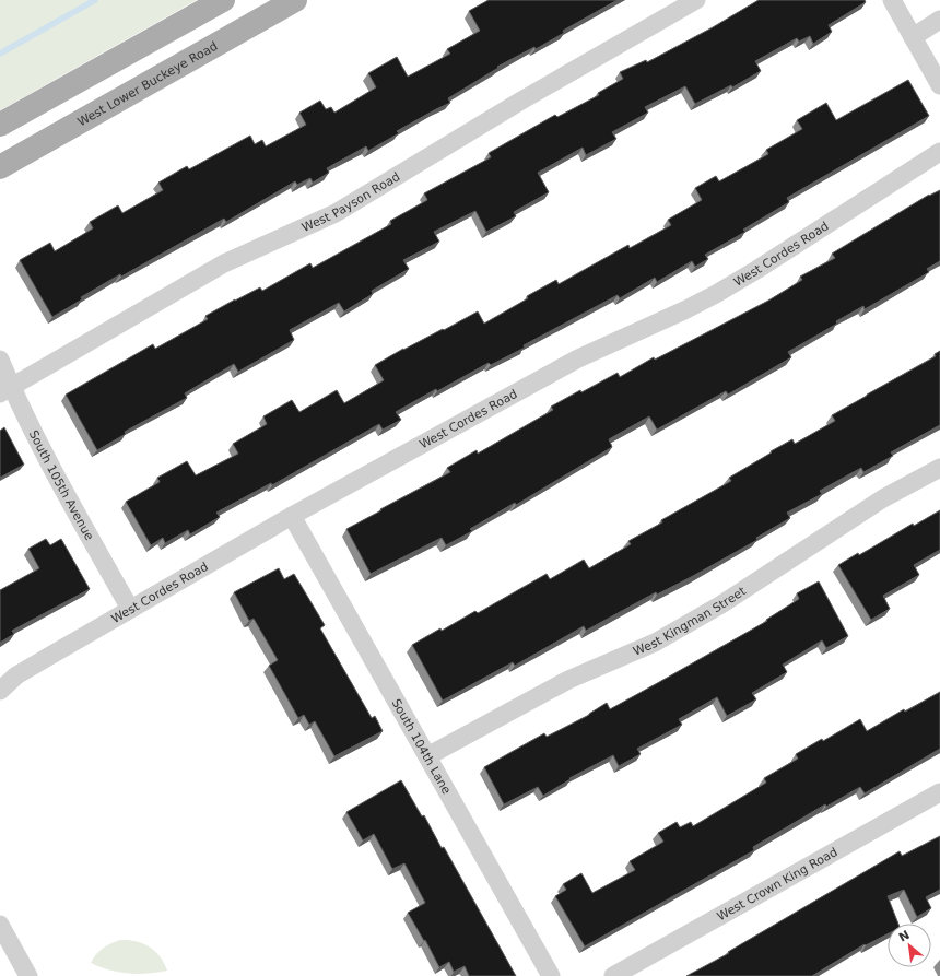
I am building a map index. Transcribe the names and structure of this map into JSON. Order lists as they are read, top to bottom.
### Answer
{
  "streets": {
    "main road": ["West Lower Buckeye Road"],
    "street": [
      "West Payson Road",
      "West Cordes Road",
      "South 105th Avenue",
      "West Kingman Street",
      "South 104th Lane",
      "West Crown King Road"
    ]
  },
  "crossings": [
    ["West Payson Road", "South 105th Avenue"],
    ["West Cordes Road", "South 105th Avenue"],
    ["West Cordes Road", "South 104th Lane"],
    ["West Kingman Street", "South 104th Lane"]
  ],
  "north": "top left"
}
